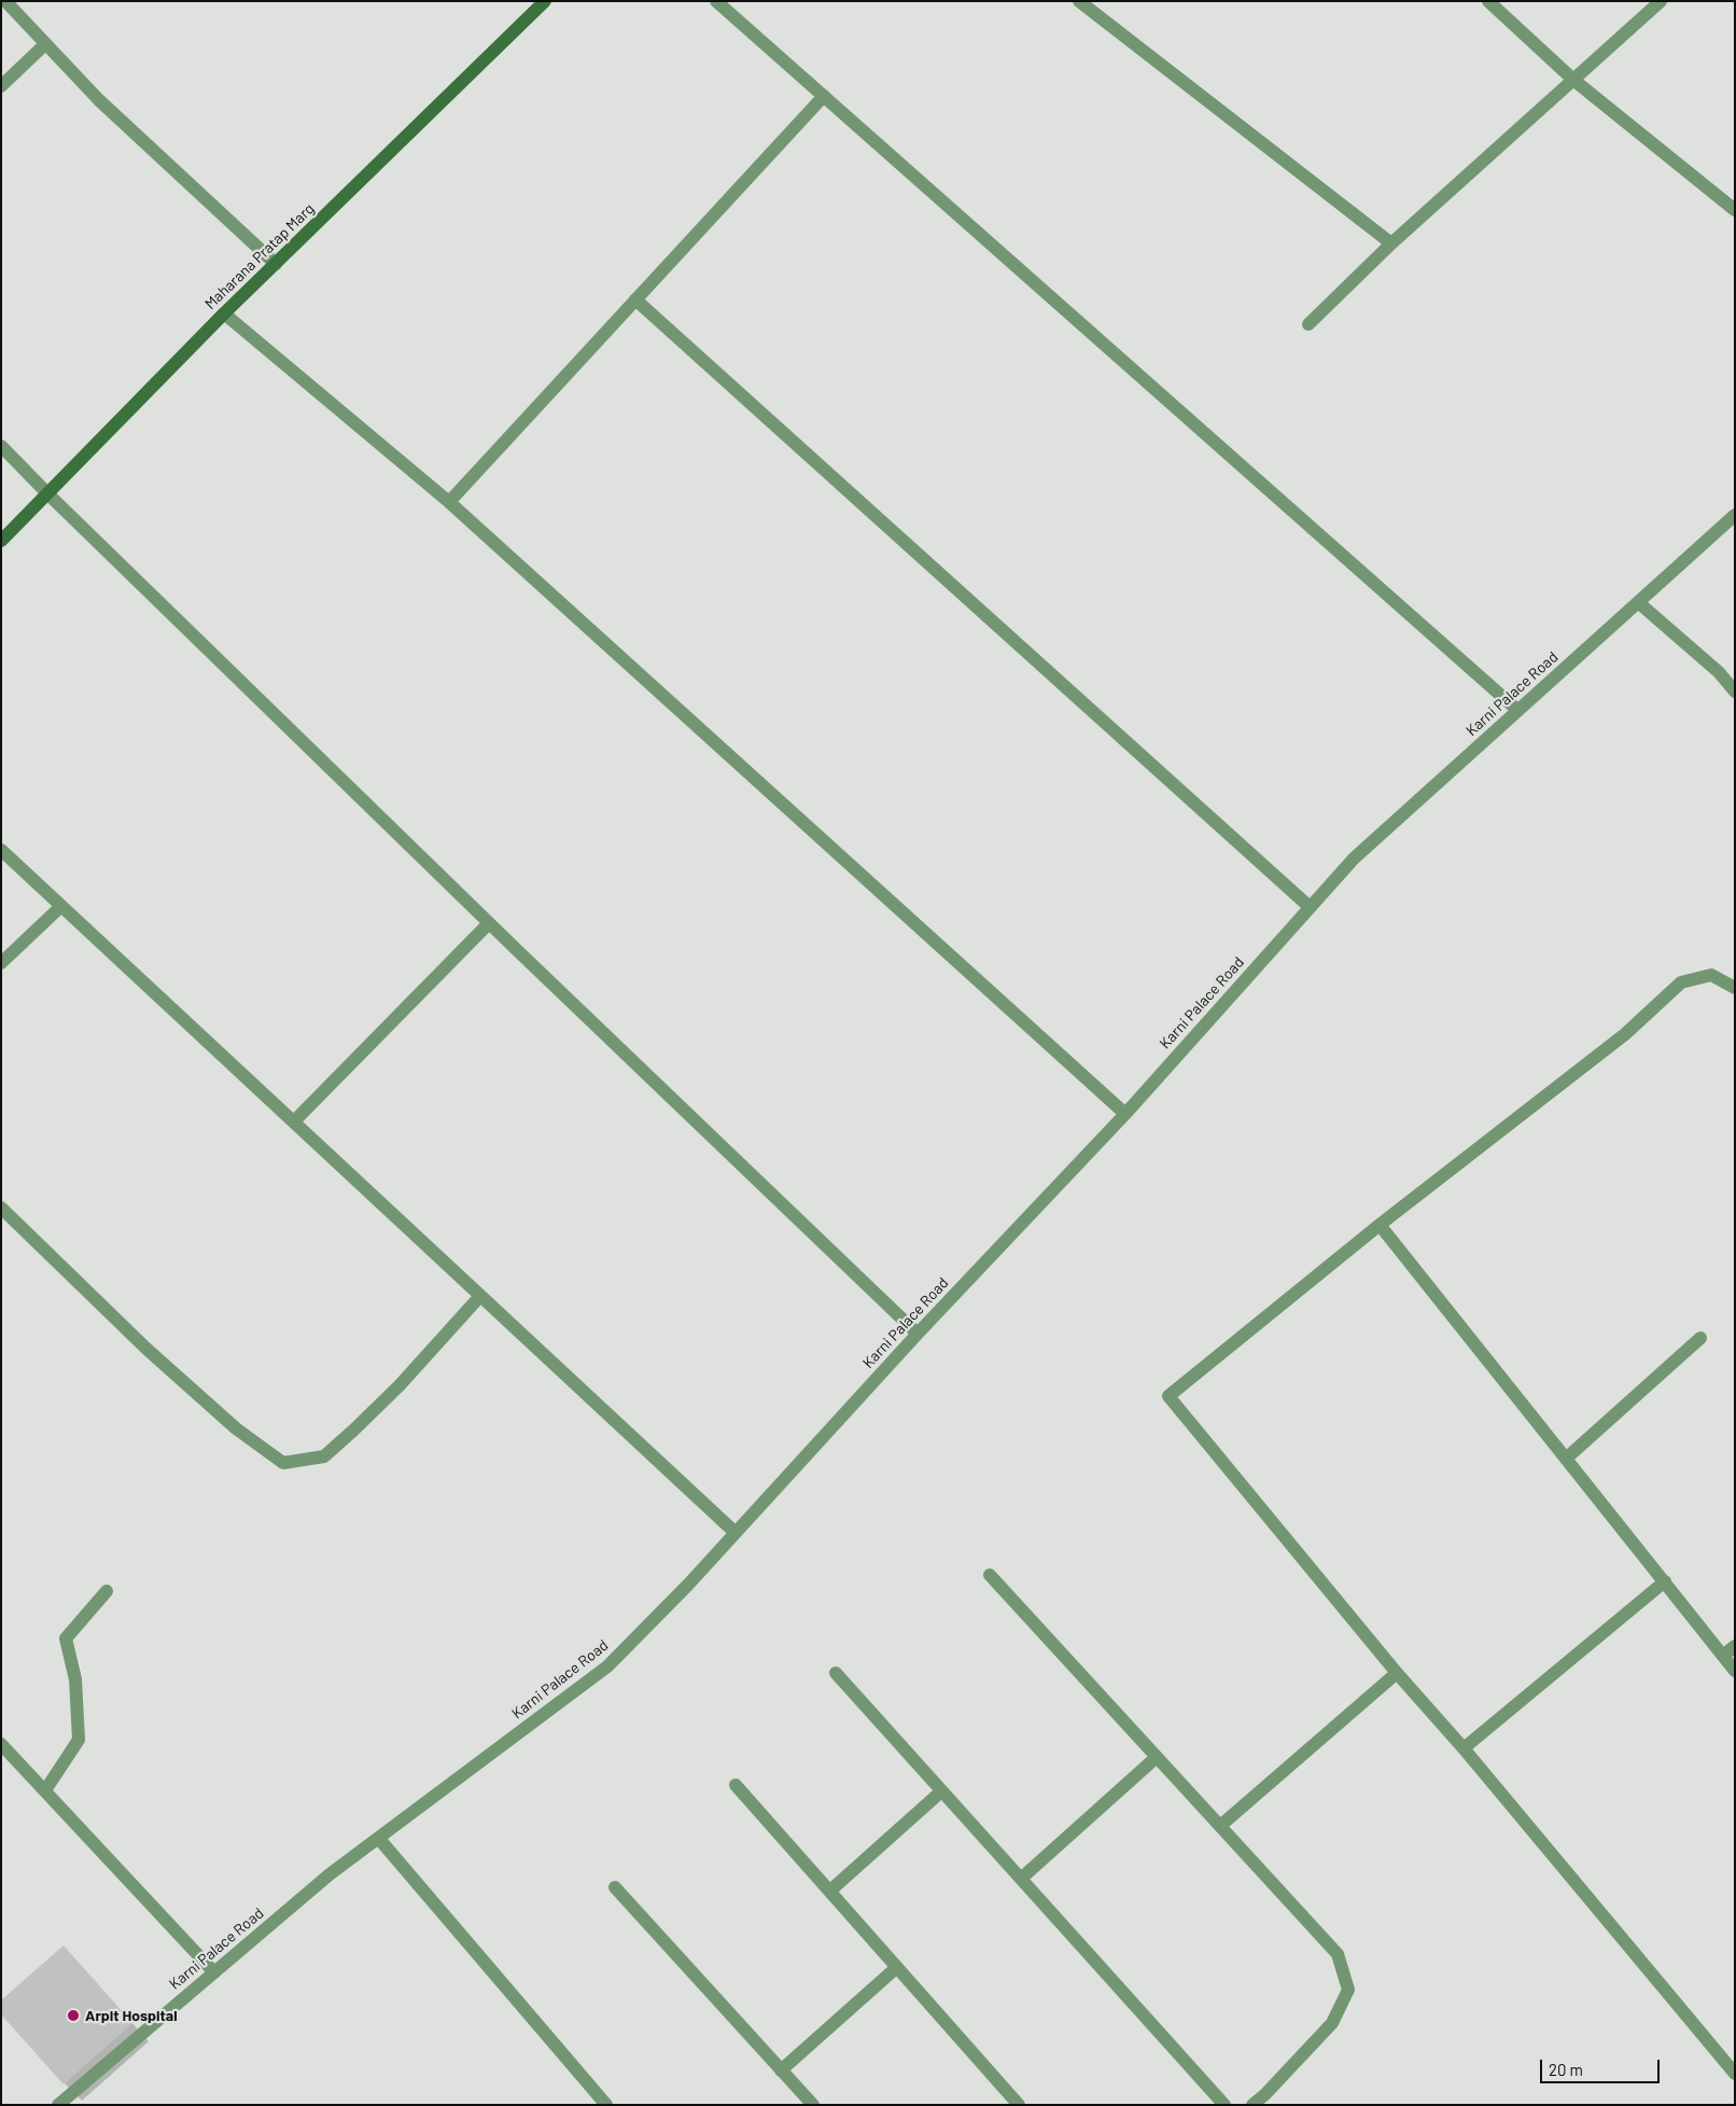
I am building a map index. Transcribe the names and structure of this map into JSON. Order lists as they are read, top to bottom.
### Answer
{
  "streets": {
    "street": ["Maharana Pratap Marg", "Karni Palace Road"]
  },
  "places": ["Arpit Hospital"],
  "scale_bar": "20 m"
}
